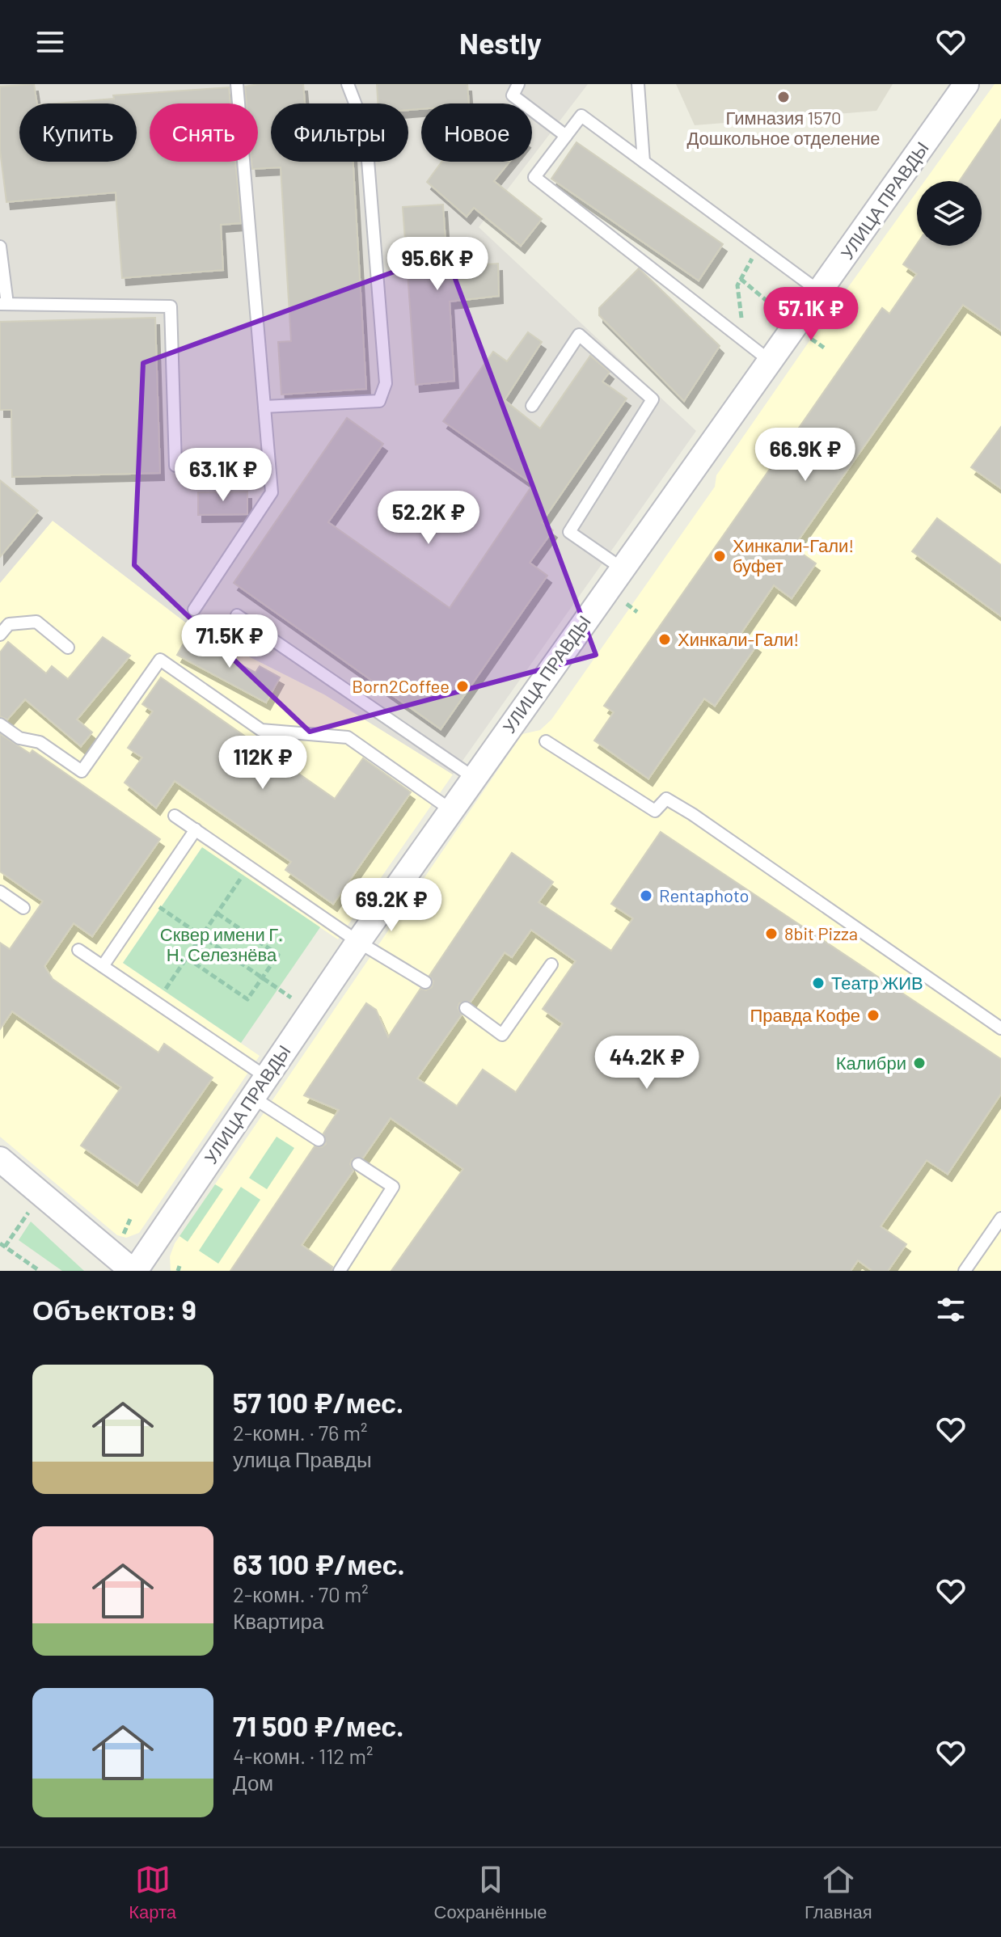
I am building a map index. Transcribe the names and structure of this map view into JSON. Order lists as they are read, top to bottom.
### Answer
{
  "streets": {
    "street": ["УЛИЦА ПРАВДЫ"]
  },
  "parks": ["Сквер имени Г. Н. Селезнёва"],
  "places": [
    "Гимназия 1570 Дошкольное отделение",
    "Хинкали-Гали! буфет",
    "Хинкали-Гали!",
    "Born2Coffee",
    "Rentaphoto",
    "8bit Pizza",
    "Театр ЖИВ",
    "Правда Кофе",
    "Калибри"
  ],
  "page": {
    "header": "Nestly",
    "chip": [
      "Купить",
      "Снять",
      "Фильтры",
      "Новое"
    ],
    "price": [
      "95.6K ₽",
      "57.1K ₽",
      "66.9K ₽",
      "63.1K ₽",
      "52.2K ₽",
      "71.5K ₽",
      "112K ₽",
      "69.2K ₽",
      "44.2K ₽"
    ],
    "heading": "Объектов: 9",
    "list": [
      {
        "name": "57 100 ₽/мес.",
        "note": "2-комн. · 76 m² · улица Правды"
      },
      {
        "name": "63 100 ₽/мес.",
        "note": "2-комн. · 70 m² · Квартира"
      },
      {
        "name": "71 500 ₽/мес.",
        "note": "4-комн. · 112 m² · Дом"
      }
    ],
    "tabs": ["Карта", "Сохранённые", "Главная"]
  }
}
